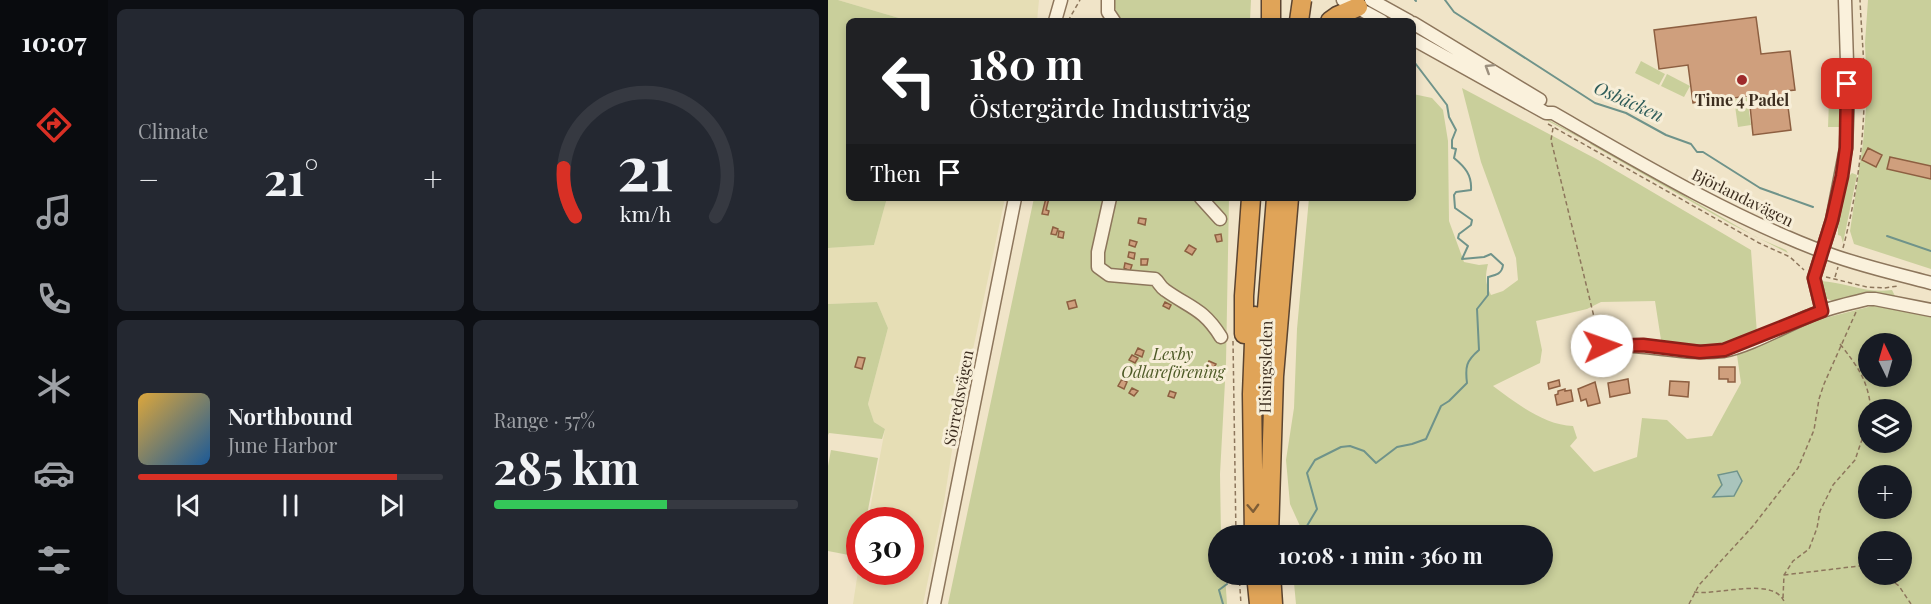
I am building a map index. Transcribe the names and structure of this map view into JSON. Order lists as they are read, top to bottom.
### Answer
{
  "streets": {
    "highway": ["Hisingsleden"],
    "street": ["Björlandavägen", "Sörredsvägen"]
  },
  "water": ["Osbäcken"],
  "parks": ["Lexby Odlareförening"],
  "places": ["Time 4 Padel"],
  "north": "top",
  "page": {
    "tabs": "10:07",
    "tile": [
      "Climate",
      ["Range · 57%", "285 km"]
    ],
    "turn": ["180 m", "Östergärde Industriväg"],
    "then": "Then",
    "heat": ["−", "21°", "+"],
    "map_buttons": ["+", "−"],
    "song": ["Northbound", "June Harbor"],
    "limit": "30",
    "trip": "10:08 · 1 min · 360 m",
    "gauge": ["21", "km/h"]
  }
}
